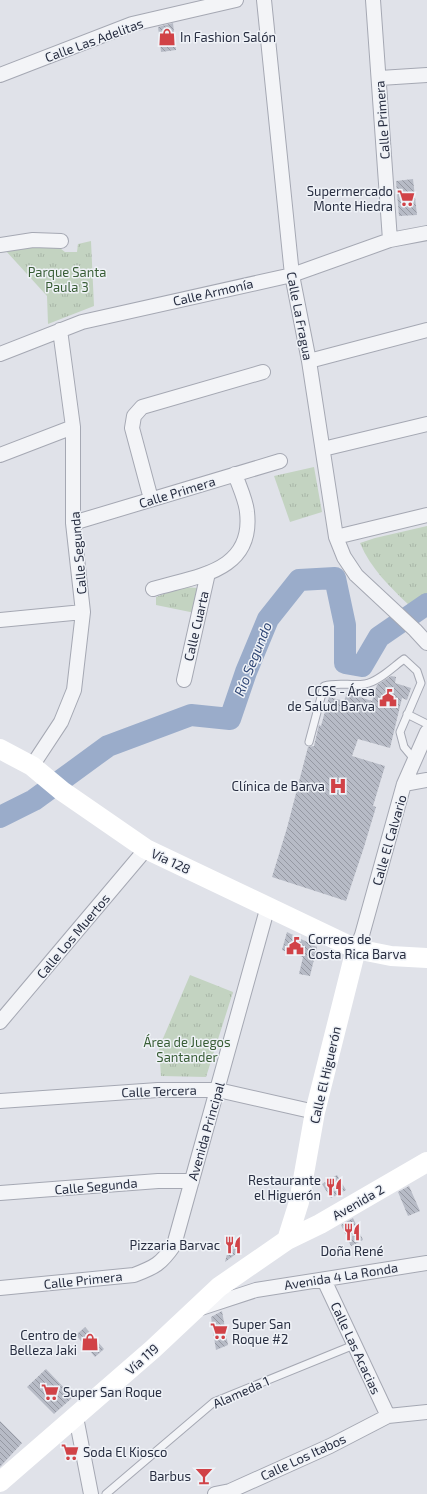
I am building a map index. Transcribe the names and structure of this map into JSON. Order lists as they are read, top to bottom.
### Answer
{
  "streets": {
    "main road": [
      "Vía 128",
      "Calle El Higuerón",
      "Avenida 2",
      "Vía 119"
    ],
    "street": [
      "Calle Las Adelitas",
      "Calle Primera",
      "Calle Armonía",
      "Calle La Fragua",
      "Calle Segunda",
      "Calle Cuarta",
      "Calle El Calvario",
      "Calle Los Muertos",
      "Calle Tercera",
      "Avenida Principal",
      "Avenida 4 La Ronda",
      "Calle Las Acacias",
      "Calle Los Itabos"
    ],
    "lane": ["Alameda 1"]
  },
  "crossings": [
    ["Calle Primera", "Calle Armonía"],
    ["Calle Primera", "Calle Segunda"],
    ["Calle Primera", "Avenida Principal"],
    ["Calle Armonía", "Calle La Fragua"],
    ["Calle Armonía", "Calle Segunda"],
    ["Calle Segunda", "Vía 128"],
    ["Calle Segunda", "Avenida Principal"],
    ["Calle El Calvario", "Vía 128"],
    ["Calle El Calvario", "Calle El Higuerón"],
    ["Vía 128", "Calle Los Muertos"],
    ["Vía 128", "Calle El Higuerón"],
    ["Vía 128", "Avenida Principal"],
    ["Calle El Higuerón", "Calle Tercera"],
    ["Calle El Higuerón", "Avenida 2"],
    ["Calle El Higuerón", "Vía 119"],
    ["Calle Tercera", "Avenida Principal"],
    ["Avenida 2", "Vía 119"],
    ["Avenida 4 La Ronda", "Calle Las Acacias"],
    ["Avenida 4 La Ronda", "Vía 119"],
    ["Calle Las Acacias", "Alameda 1"],
    ["Calle Las Acacias", "Calle Los Itabos"]
  ],
  "water": ["Río Segundo"],
  "parks": ["Parque Santa Paula 3", "Área de Juegos Santander"],
  "places": {
    "shop": ["In Fashion Salón", "Centro de Belleza Jaki"],
    "supermarket": [
      "Supermercado Monte Hiedra",
      "Super San Roque #2",
      "Super San Roque",
      "Soda El Kiosco"
    ],
    "public building": ["CCSS - Área de Salud Barva", "Correos de Costa Rica Barva"],
    "hospital": ["Clínica de Barva"],
    "restaurant": ["Restaurante el Higuerón", "Doña René", "Pizzaria Barvac"],
    "bar": ["Barbus"]
  }
}
